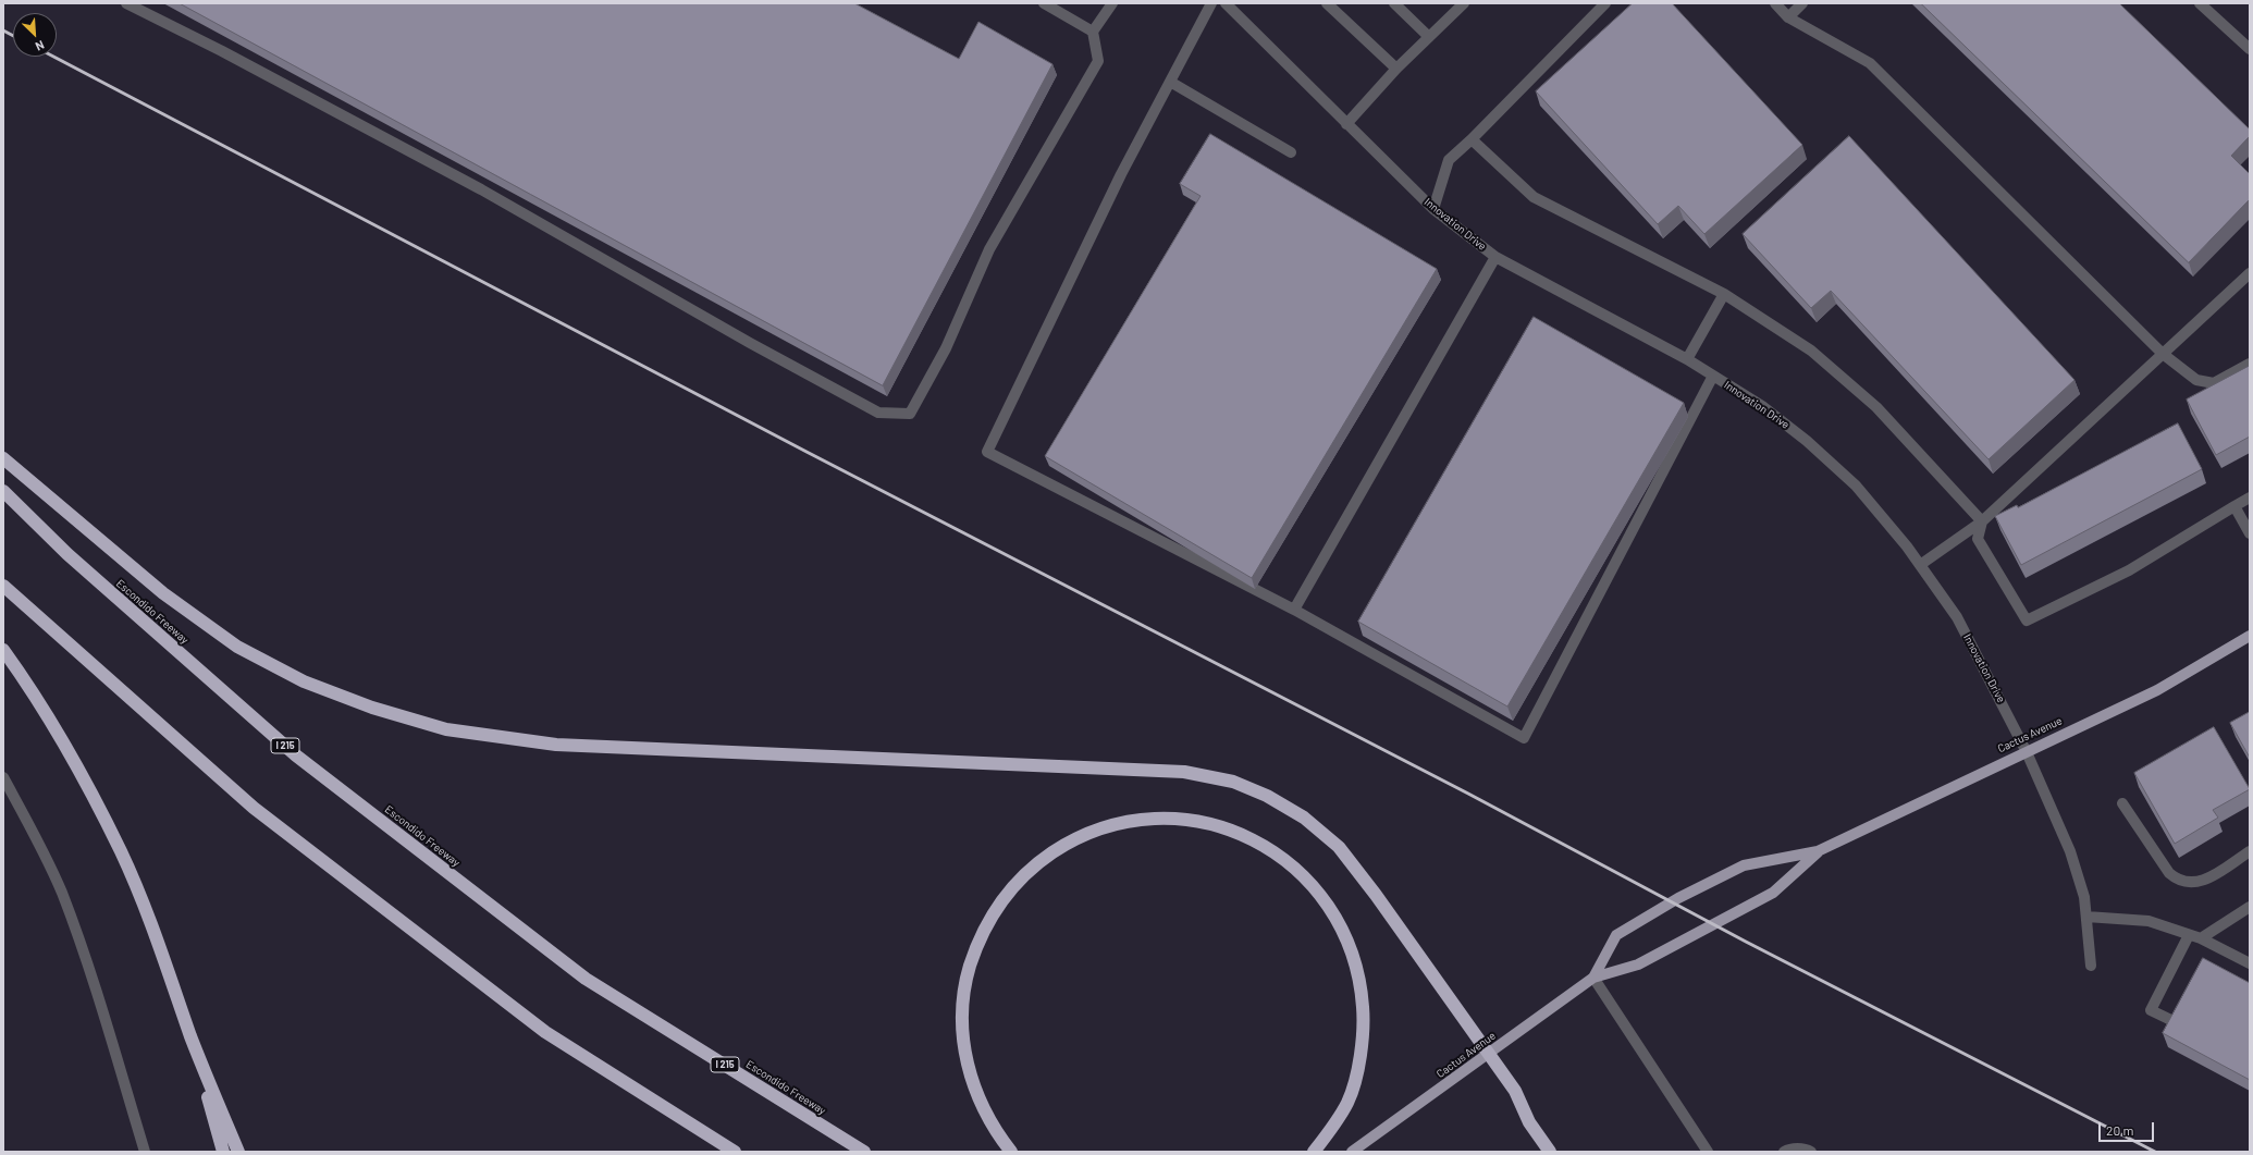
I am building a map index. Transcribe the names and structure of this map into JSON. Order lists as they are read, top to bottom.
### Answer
{
  "streets": {
    "highway": ["Escondido Freeway", "I 215"],
    "main road": ["Cactus Avenue"],
    "street": ["Innovation Drive"]
  },
  "crossings": [
    ["Innovation Drive", "Cactus Avenue"]
  ],
  "scale_bar": "20 m",
  "north": "bottom right"
}
